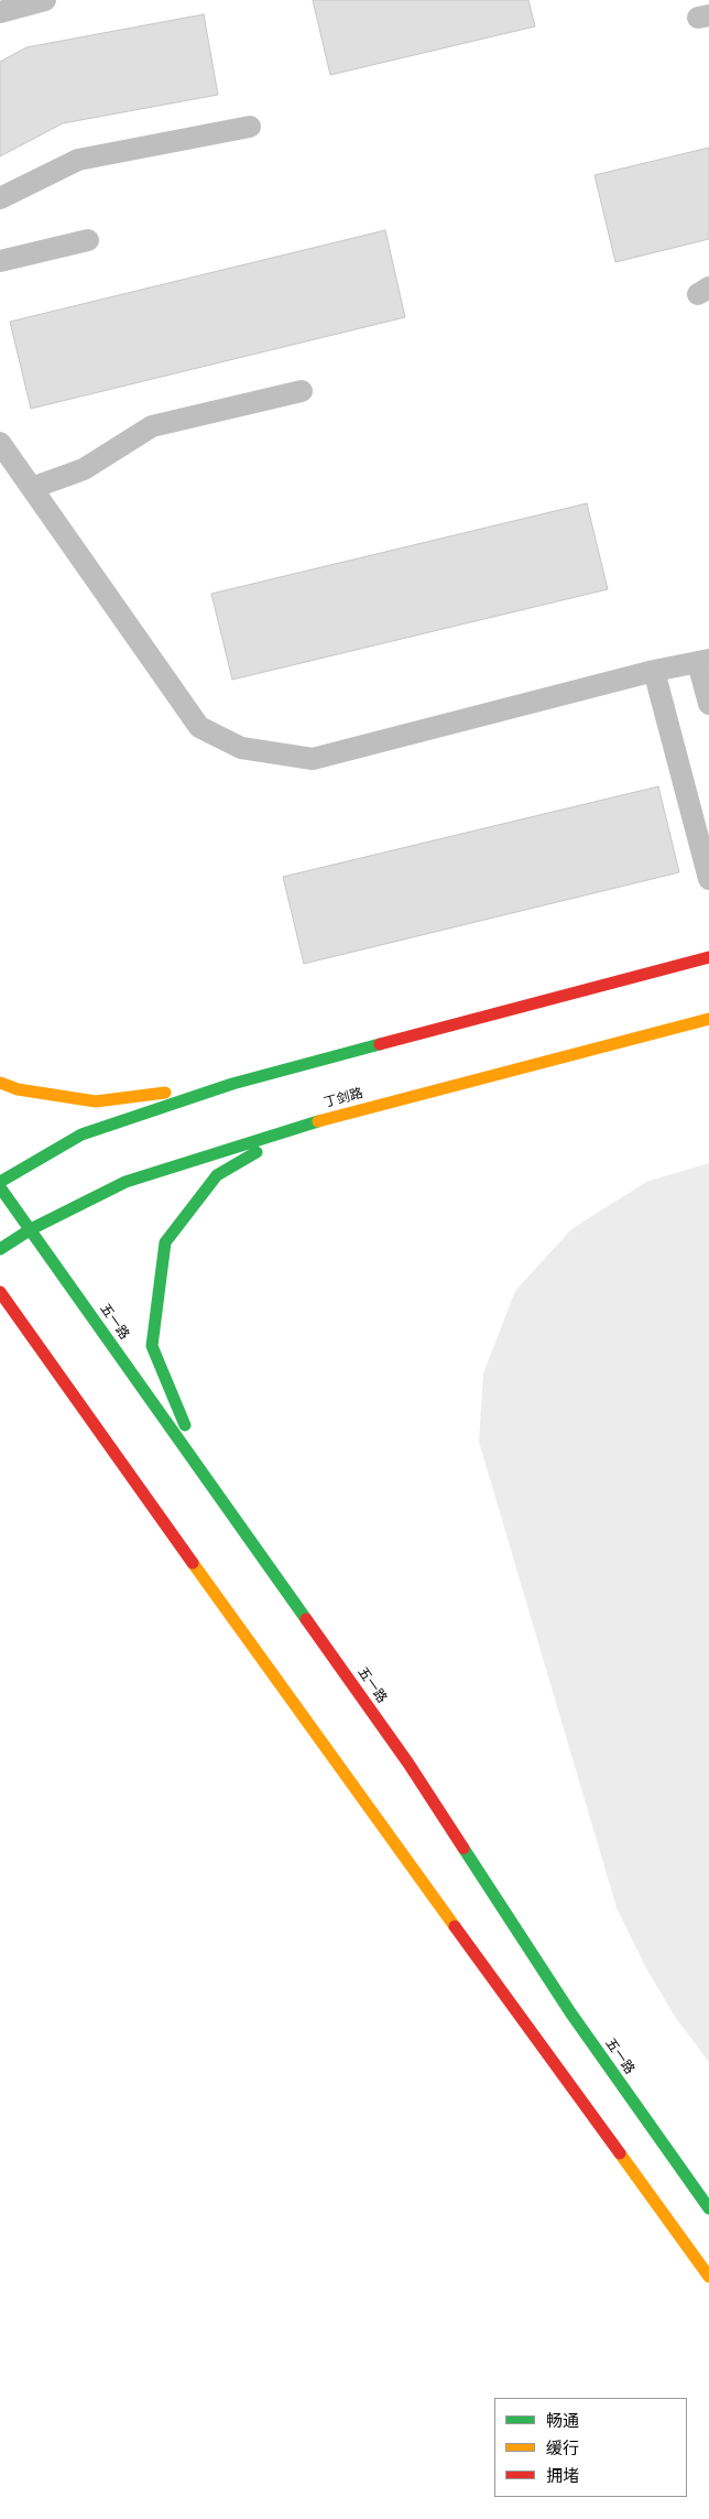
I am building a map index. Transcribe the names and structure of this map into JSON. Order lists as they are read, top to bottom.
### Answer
{
  "streets": {
    "main road": ["丁剑路", "五一路"]
  },
  "crossings": [
    ["丁剑路", "五一路"]
  ],
  "legend": ["畅通", "缓行", "拥堵"]
}
